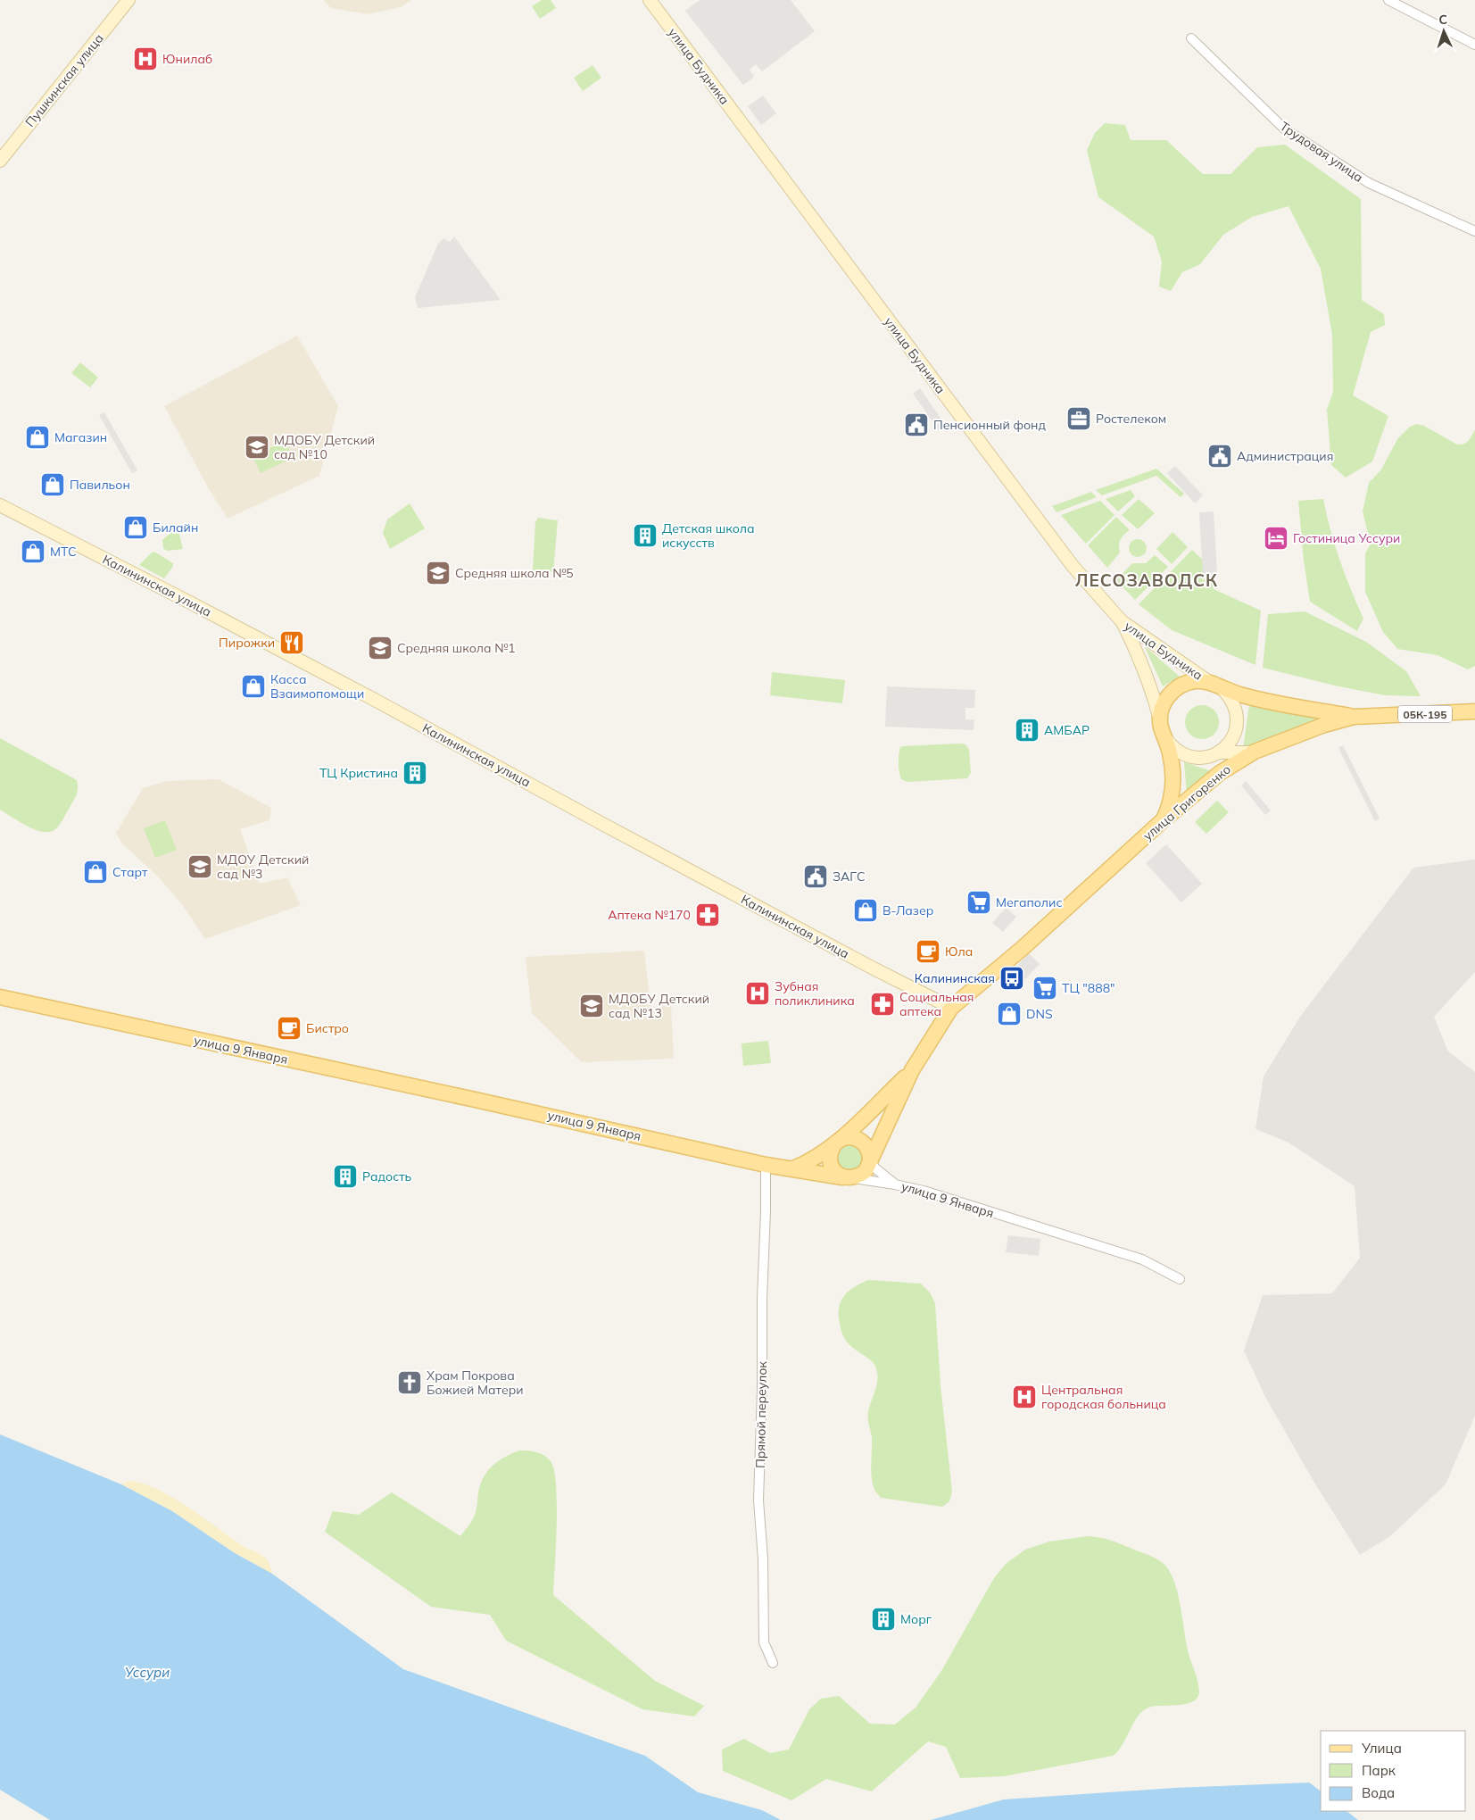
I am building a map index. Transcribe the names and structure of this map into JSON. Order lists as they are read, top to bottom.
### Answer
{
  "streets": {
    "main road": [
      "улица Будника",
      "Пушкинская улица",
      "Калининская улица",
      "05К-195",
      "улица Григоренко",
      "улица 9 Января"
    ],
    "street": ["Трудовая улица", "Прямой переулок"]
  },
  "crossings": [
    ["улица Будника", "улица Григоренко"],
    ["Калининская улица", "улица Григоренко"],
    ["улица 9 Января", "Прямой переулок"]
  ],
  "districts": ["ЛЕСОЗАВОДСК"],
  "water": ["Уссури"],
  "places": {
    "hospital": ["Юнилаб", "Зубная поликлиника", "Центральная городская больница"],
    "office": ["Ростелеком"],
    "public building": ["Пенсионный фонд", "Администрация", "ЗАГС"],
    "shop": [
      "Магазин",
      "Павильон",
      "Билайн",
      "МТС",
      "Касса Взаимопомощи",
      "Старт",
      "В-Лазер",
      "DNS"
    ],
    "school or university": [
      "МДОБУ Детский сад №10",
      "Средняя школа №5",
      "Средняя школа №1",
      "МДОУ Детский сад №3",
      "МДОБУ Детский сад №13"
    ],
    "building": [
      "Детская школа искусств",
      "АМБАР",
      "ТЦ Кристина",
      "Радость",
      "Морг"
    ],
    "hotel": ["Гостиница Уссури"],
    "restaurant": ["Пирожки"],
    "supermarket": ["Мегаполис", "ТЦ \"888\""],
    "pharmacy": ["Аптека №170", "Социальная аптека"],
    "cafe": ["Юла", "Бистро"],
    "bus stop": ["Калининская"],
    "church": ["Храм Покрова Божией Матери"]
  },
  "legend": ["Улица", "Парк", "Вода"],
  "north": "top"
}
